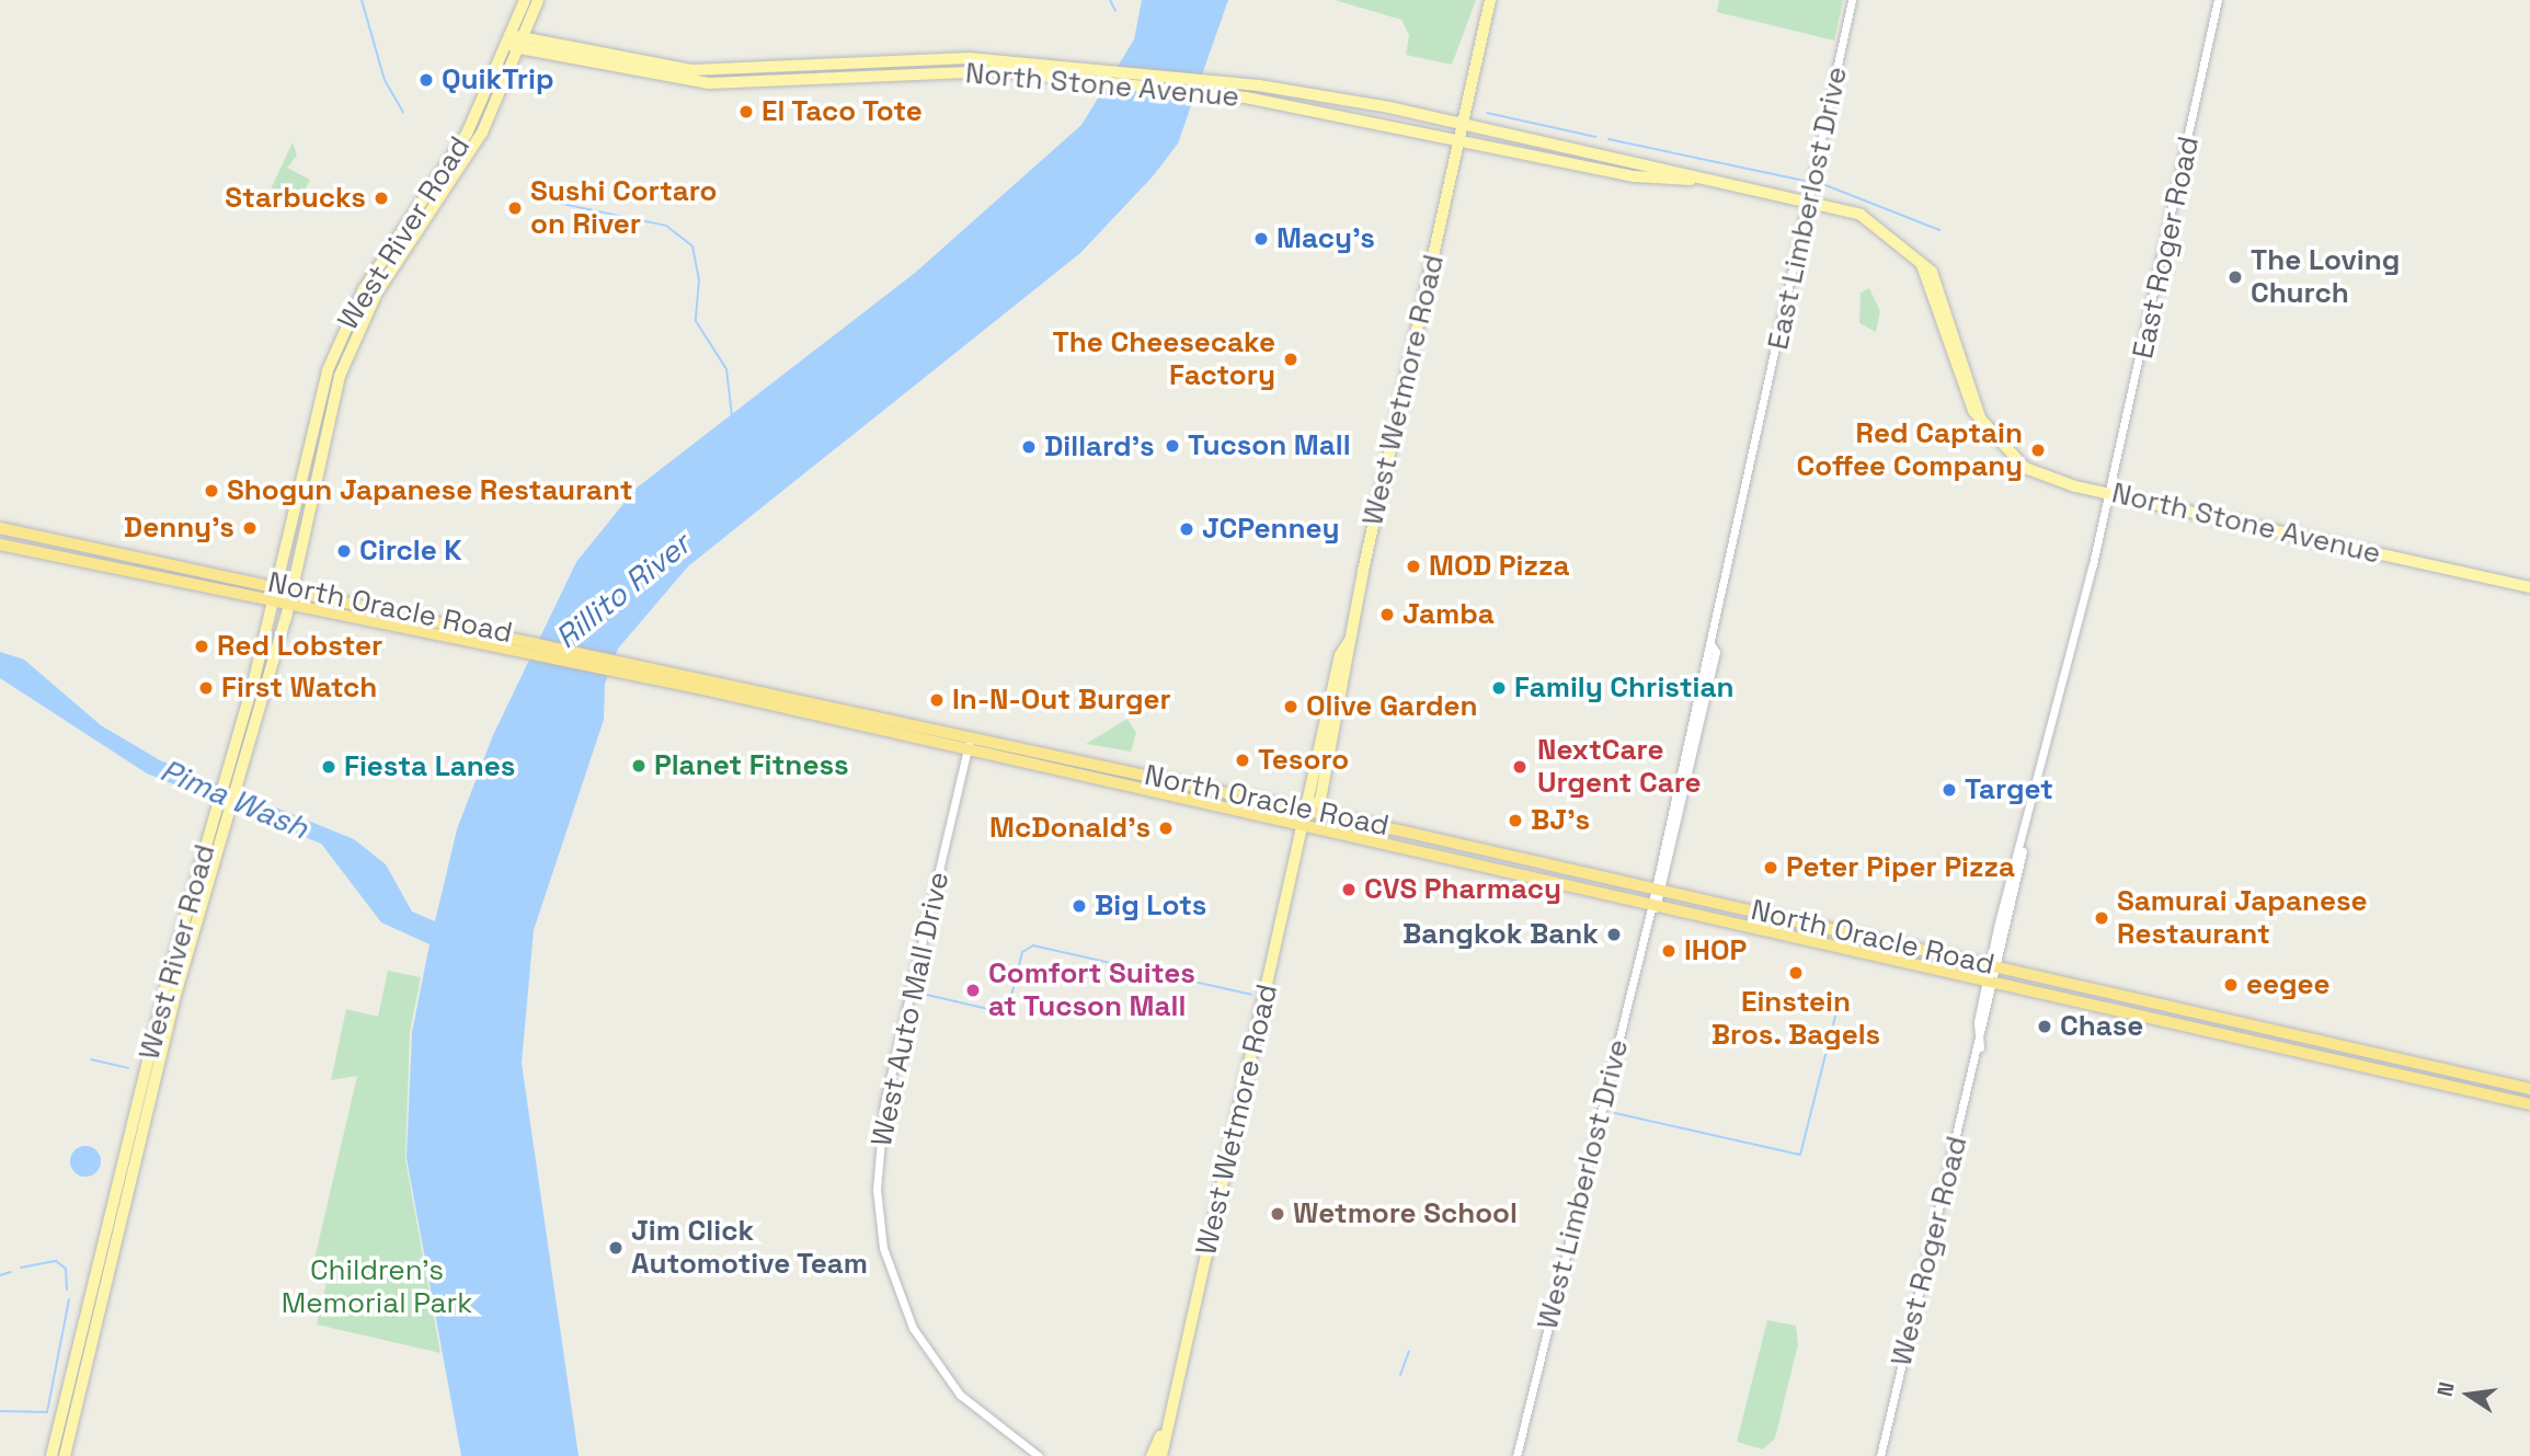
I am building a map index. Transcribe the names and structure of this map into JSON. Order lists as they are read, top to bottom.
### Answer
{
  "streets": {
    "highway": ["North Oracle Road"],
    "main road": ["North Stone Avenue", "West River Road", "West Wetmore Road"],
    "street": [
      "East Limberlost Drive",
      "East Roger Road",
      "West Auto Mall Drive",
      "West Limberlost Drive",
      "West Roger Road"
    ]
  },
  "crossings": [
    ["North Stone Avenue", "East Limberlost Drive"],
    ["North Stone Avenue", "West River Road"],
    ["North Stone Avenue", "East Roger Road"],
    ["North Stone Avenue", "West Wetmore Road"],
    ["North Stone Avenue", "West Roger Road"],
    ["East Limberlost Drive", "West Limberlost Drive"],
    ["West River Road", "North Oracle Road"],
    ["East Roger Road", "West Roger Road"],
    ["West Wetmore Road", "North Oracle Road"],
    ["North Oracle Road", "West Auto Mall Drive"],
    ["North Oracle Road", "West Limberlost Drive"],
    ["North Oracle Road", "West Roger Road"]
  ],
  "water": ["Rillito River", "Pima Wash"],
  "parks": ["Children's Memorial Park"],
  "places": [
    "QuikTrip",
    "El Taco Tote",
    "Starbucks",
    "Sushi Cortaro on River",
    "Macy's",
    "The Loving Church",
    "The Cheesecake Factory",
    "Tucson Mall",
    "Dillard's",
    "Red Captain Coffee Company",
    "Shogun Japanese Restaurant",
    "Denny's",
    "JCPenney",
    "Circle K",
    "MOD Pizza",
    "Jamba",
    "Red Lobster",
    "First Watch",
    "Family Christian",
    "In-N-Out Burger",
    "Olive Garden",
    "Tesoro",
    "Planet Fitness",
    "Fiesta Lanes",
    "NextCare Urgent Care",
    "Target",
    "BJ's",
    "McDonald's",
    "Peter Piper Pizza",
    "CVS Pharmacy",
    "Big Lots",
    "Samurai Japanese Restaurant",
    "Bangkok Bank",
    "IHOP",
    "Einstein Bros. Bagels",
    "eegee",
    "Comfort Suites at Tucson Mall",
    "Chase",
    "Wetmore School",
    "Jim Click Automotive Team"
  ],
  "north": "left"
}
